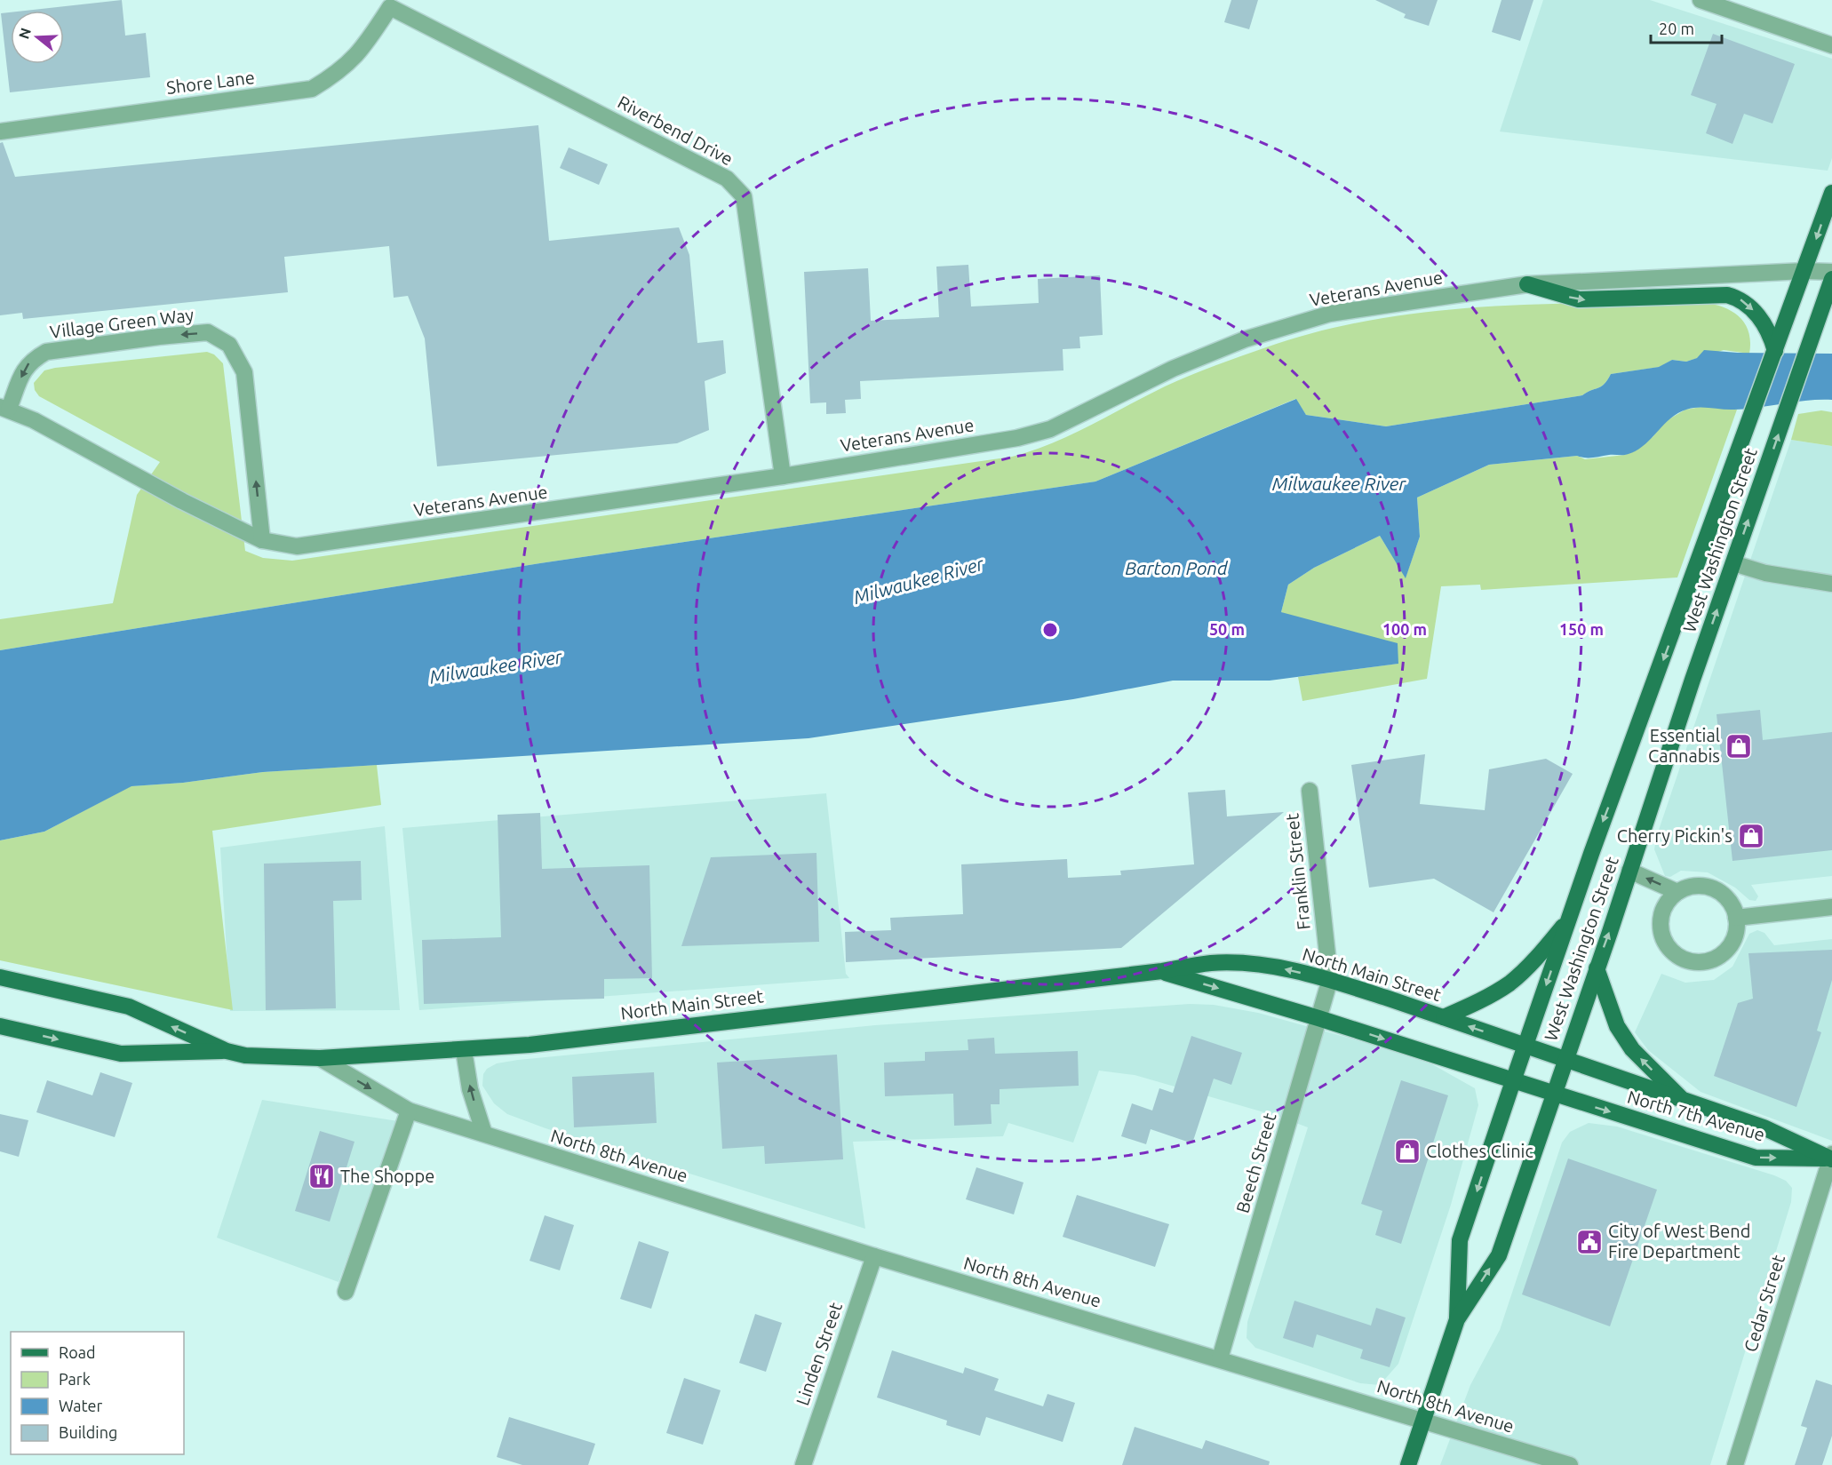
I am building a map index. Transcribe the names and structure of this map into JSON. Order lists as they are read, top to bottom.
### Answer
{
  "streets": {
    "main road": ["West Washington Street", "North Main Street", "North 7th Avenue"],
    "street": [
      "Shore Lane",
      "Riverbend Drive",
      "Veterans Avenue",
      "Village Green Way",
      "Franklin Street",
      "North 8th Avenue",
      "Beech Street",
      "Cedar Street",
      "Linden Street"
    ]
  },
  "crossings": [
    ["Shore Lane", "Riverbend Drive"],
    ["Riverbend Drive", "Veterans Avenue"],
    ["Veterans Avenue", "Village Green Way"],
    ["Veterans Avenue", "West Washington Street"],
    ["West Washington Street", "North Main Street"],
    ["West Washington Street", "North 7th Avenue"],
    ["West Washington Street", "North 8th Avenue"],
    ["Franklin Street", "North Main Street"],
    ["Franklin Street", "Beech Street"],
    ["North Main Street", "North 7th Avenue"],
    ["North Main Street", "North 8th Avenue"],
    ["North Main Street", "Beech Street"],
    ["North 7th Avenue", "Cedar Street"],
    ["North 8th Avenue", "Beech Street"],
    ["North 8th Avenue", "Linden Street"]
  ],
  "water": ["Milwaukee River", "Barton Pond"],
  "places": {
    "shop": ["Essential Cannabis", "Cherry Pickin's", "Clothes Clinic"],
    "restaurant": ["The Shoppe"],
    "public building": ["City of West Bend Fire Department"]
  },
  "legend": [
    "Road",
    "Park",
    "Water",
    "Building"
  ],
  "scale_bar": "20 m",
  "north": "left",
  "rings": ["50 m", "100 m", "150 m"]
}
